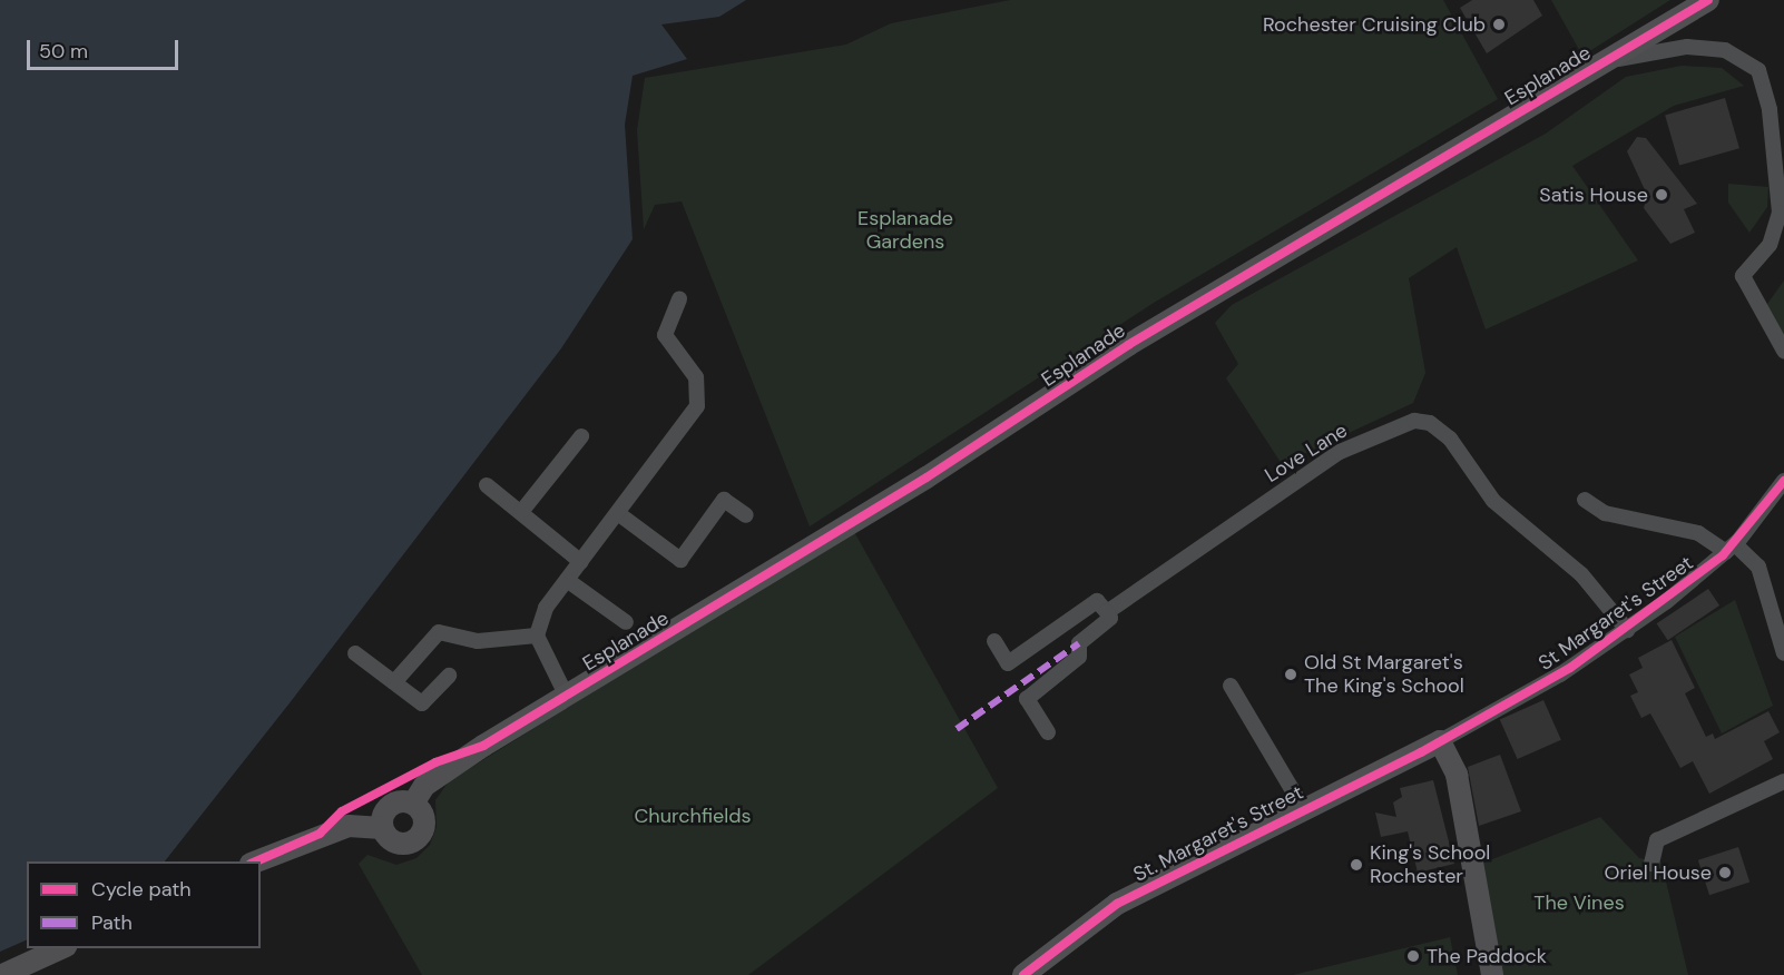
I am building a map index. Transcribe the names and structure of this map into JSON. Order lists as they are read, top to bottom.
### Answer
{
  "streets": {
    "street": [
      "Esplanade",
      "Love Lane",
      "St Margaret's Street",
      "St. Margaret's Street"
    ]
  },
  "crossings": [
    ["Love Lane", "St Margaret's Street"],
    ["St Margaret's Street", "St. Margaret's Street"]
  ],
  "parks": ["Esplanade Gardens", "Churchfields", "The Vines"],
  "places": [
    "Rochester Cruising Club",
    "Satis House",
    "Old St Margaret's The King's School",
    "King's School Rochester",
    "Oriel House",
    "The Paddock"
  ],
  "legend": ["Cycle path", "Path"],
  "scale_bar": "50 m"
}
